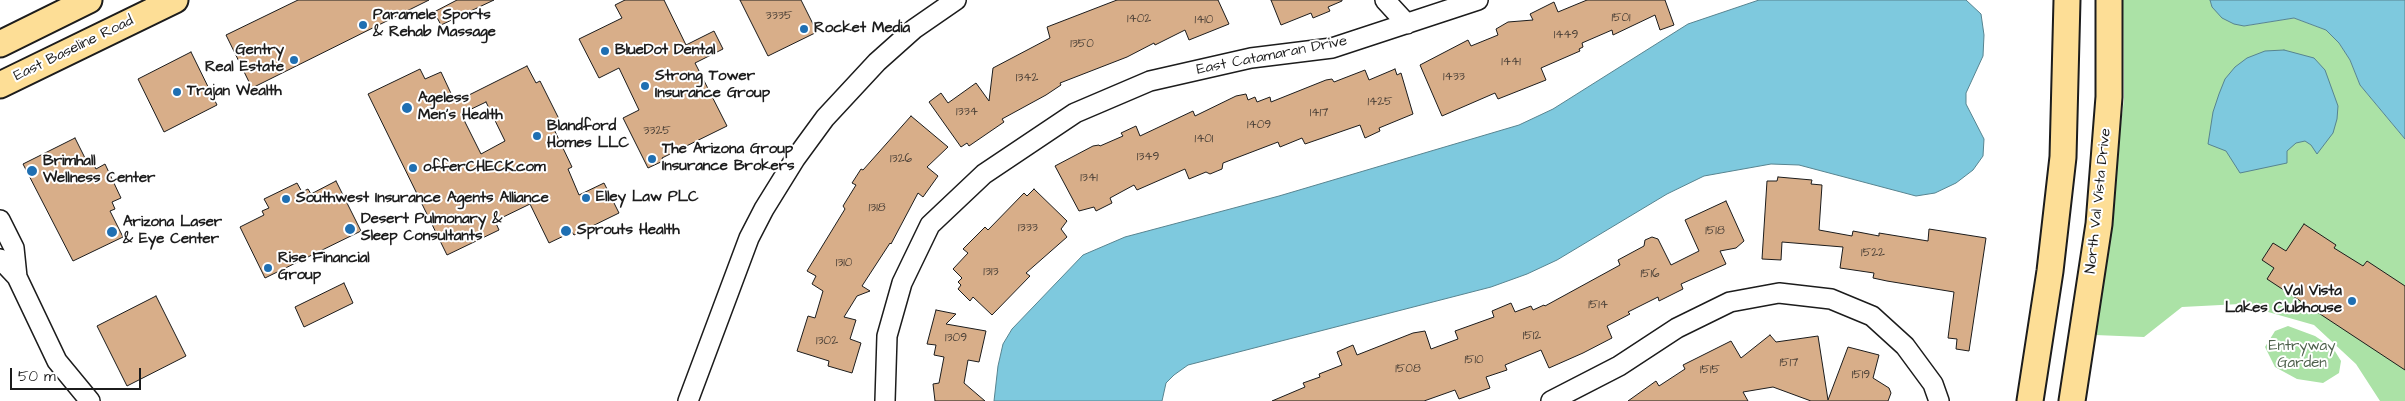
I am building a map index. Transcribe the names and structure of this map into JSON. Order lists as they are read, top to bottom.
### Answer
{
  "streets": {
    "main road": ["East Baseline Road", "North Val Vista Drive"],
    "street": ["East Catamaran Drive"]
  },
  "parks": ["Entryway Garden"],
  "places": [
    "Paramele Sports & Rehab Massage",
    "Rocket Media",
    "BlueDot Dental",
    "Gentry Real Estate",
    "Strong Tower Insurance Group",
    "Trajan Wealth",
    "Ageless Men's Health",
    "Blandford Homes LLC",
    "The Arizona Group Insurance Brokers",
    "offerCHECK.com",
    "Brimhall Wellness Center",
    "Elley Law PLC",
    "Southwest Insurance Agents Alliance",
    "Desert Pulmonary & Sleep Consultants",
    "Sprouts Health",
    "Arizona Laser & Eye Center",
    "Rise Financial Group",
    "Val Vista Lakes Clubhouse"
  ],
  "house_numbers": [
    "3335",
    "1501",
    "1402",
    "1410",
    "1449",
    "1350",
    "1441",
    "1433",
    "1342",
    "1425",
    "1334",
    "1417",
    "1409",
    "3325",
    "1401",
    "1349",
    "1326",
    "1341",
    "1318",
    "1333",
    "1518",
    "1522",
    "1310",
    "1313",
    "1516",
    "1514",
    "1512",
    "1309",
    "1302",
    "1510",
    "1517",
    "1508",
    "1515",
    "1519"
  ],
  "scale_bar": "50 m"
}
